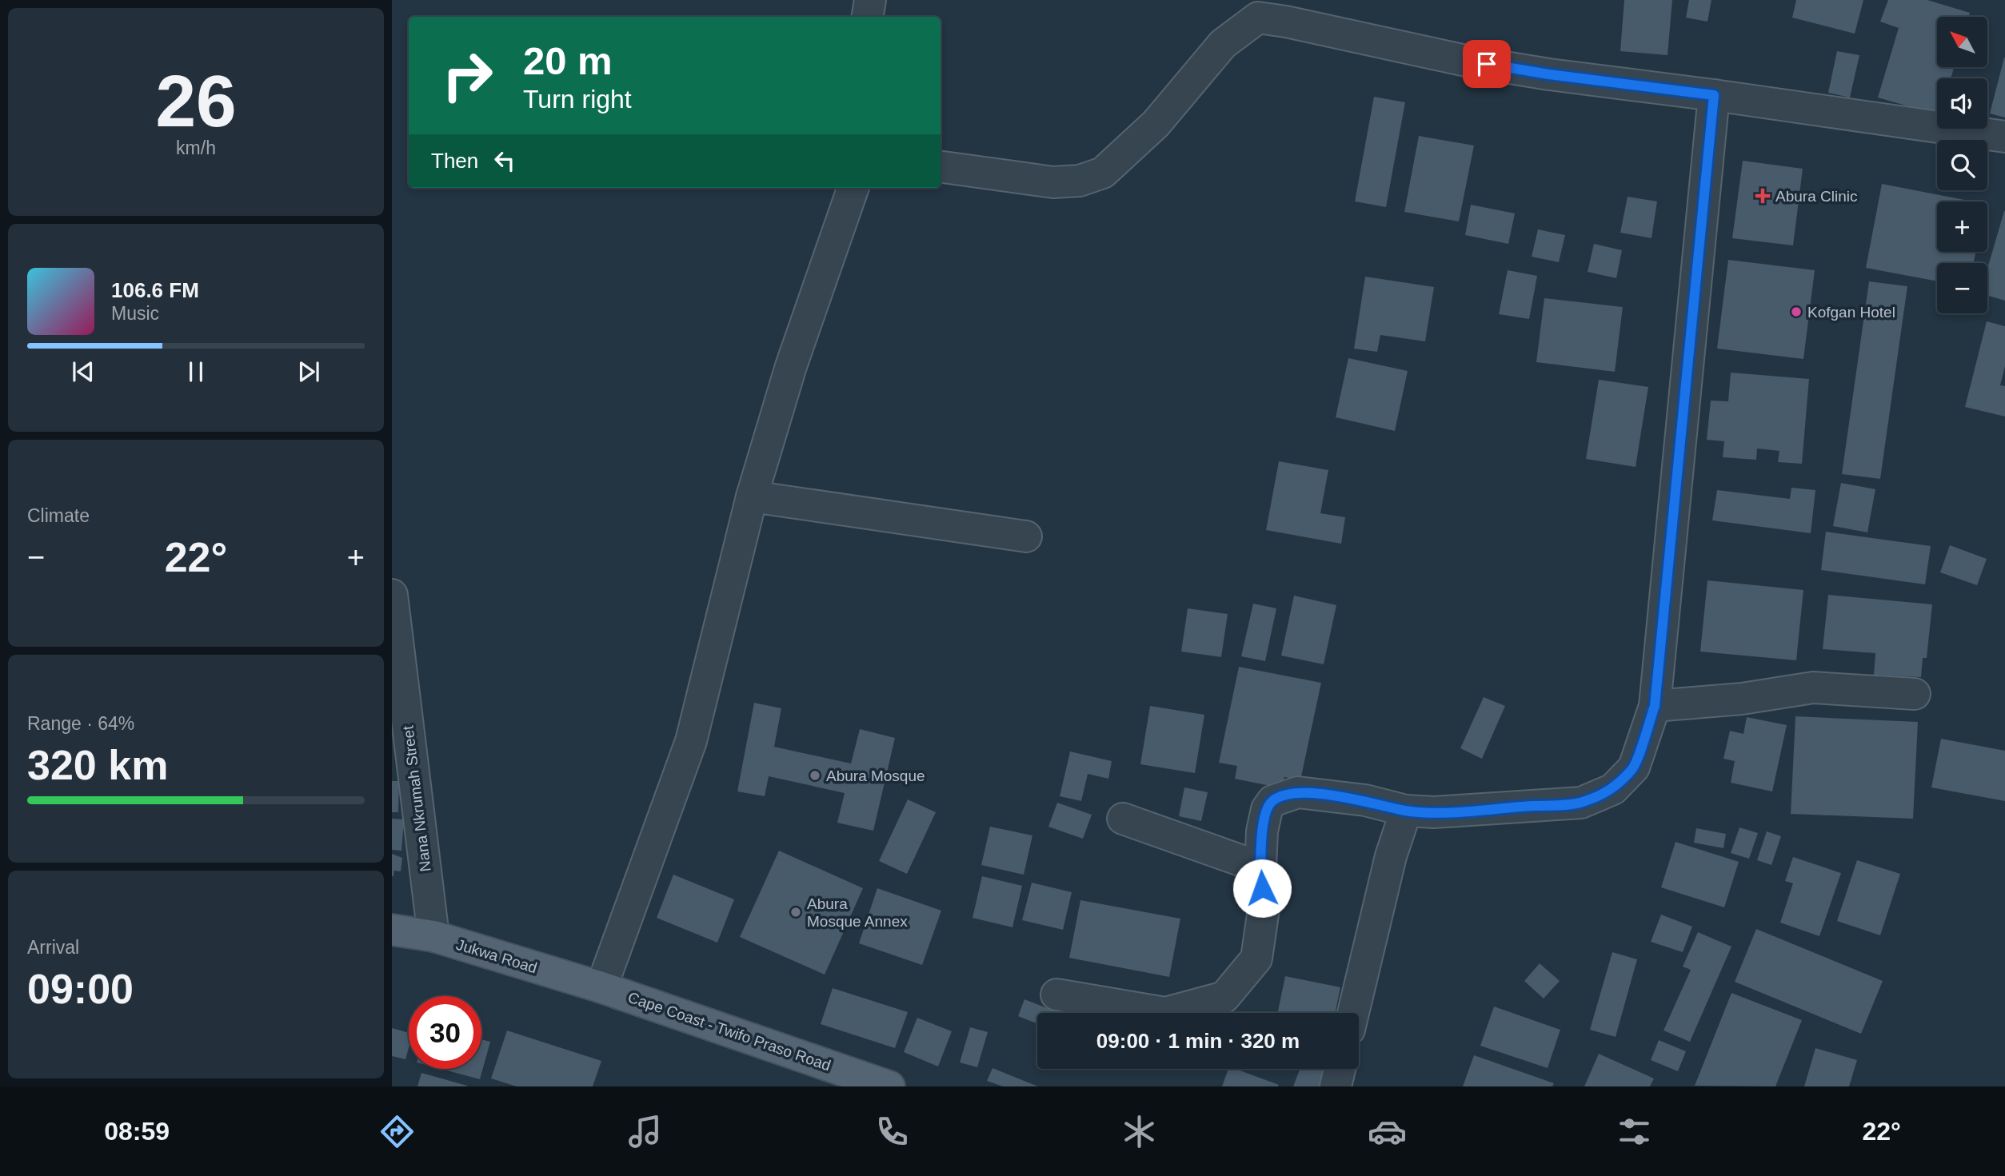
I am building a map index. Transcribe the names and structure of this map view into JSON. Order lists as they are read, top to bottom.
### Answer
{
  "streets": {
    "main road": ["Jukwa Road", "Cape Coast - Twifo Praso Road"],
    "street": ["Nana Nkrumah Street"]
  },
  "crossings": [
    ["Nana Nkrumah Street", "Jukwa Road"],
    ["Jukwa Road", "Cape Coast - Twifo Praso Road"]
  ],
  "places": {
    "health": ["Abura Clinic"],
    "other": ["Kofgan Hotel", "Abura Mosque", "Abura Mosque Annex"]
  },
  "north": "top left",
  "page": {
    "tile": [
      ["26", "km/h"],
      "Climate",
      ["Range · 64%", "320 km"],
      ["Arrival", "09:00"]
    ],
    "map_buttons": ["+", "−"],
    "turn": ["20 m", "Turn right"],
    "then": "Then",
    "song": ["106.6 FM", "Music"],
    "heat": ["−", "22°", "+"],
    "limit": "30",
    "trip": "09:00 · 1 min · 320 m",
    "tabs": ["08:59", "22°"]
  }
}
